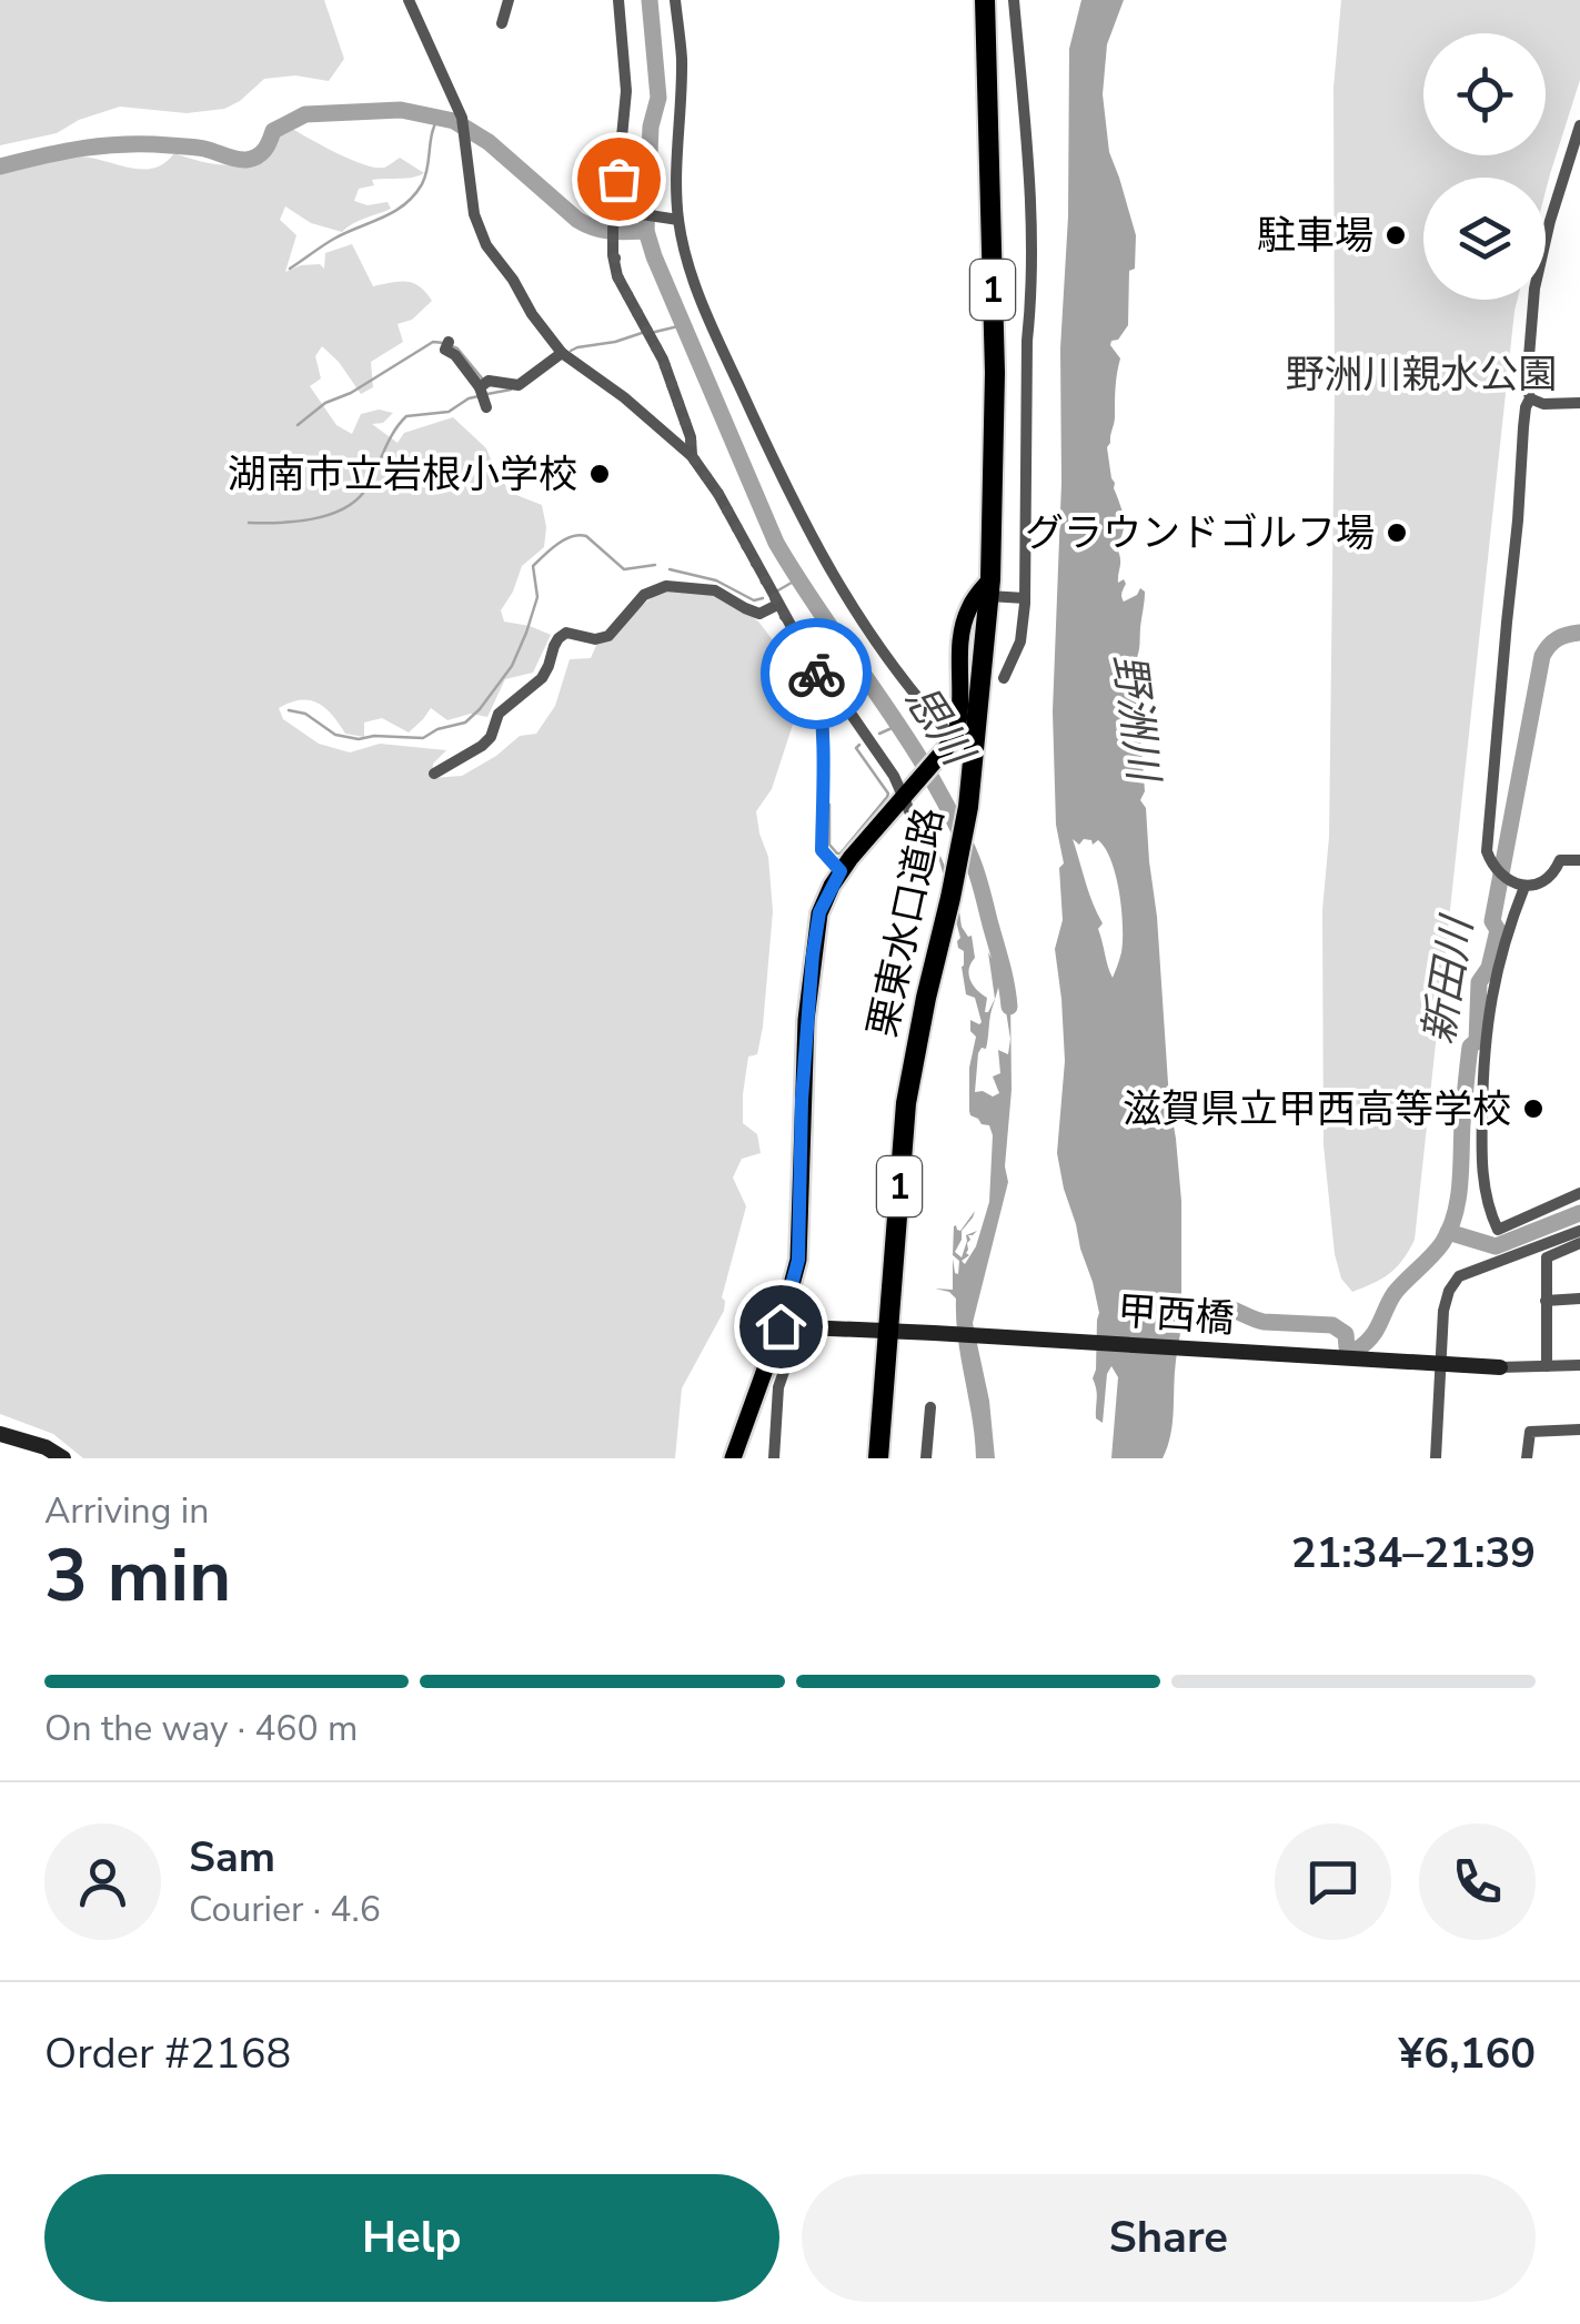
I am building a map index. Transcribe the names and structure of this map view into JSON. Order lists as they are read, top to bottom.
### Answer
{
  "streets": {
    "highway": ["1", "栗東水口道路"],
    "street": ["甲西橋"]
  },
  "crossings": [
    ["栗東水口道路", "甲西橋"]
  ],
  "water": ["野洲川", "思川", "新田川"],
  "parks": ["野洲川親水公園"],
  "places": [
    "駐車場",
    "湖南市立岩根小学校",
    "グラウンドゴルフ場",
    "滋賀県立甲西高等学校"
  ],
  "page": {
    "heading": ["3 min", "Arriving in", "21:34–21:39"],
    "panel": [
      "Sam",
      "Courier · 4.6",
      "Order #2168",
      "¥6,160"
    ],
    "bar": "On the way · 460 m",
    "buttons": ["Help", "Share"]
  }
}
